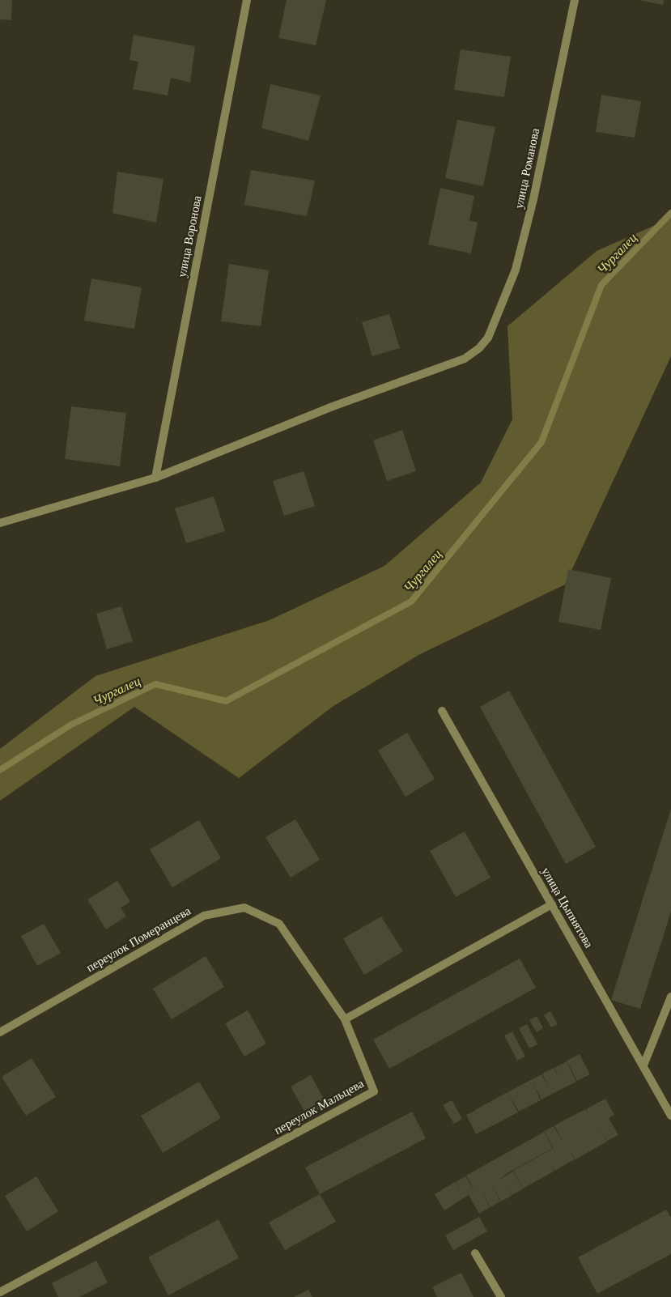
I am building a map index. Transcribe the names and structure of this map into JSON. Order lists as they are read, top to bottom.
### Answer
{
  "streets": {
    "street": [
      "улица Романова",
      "улица Воронова",
      "улица Цыпнятова",
      "переулок Померанцева",
      "переулок Мальцева"
    ]
  },
  "crossings": [
    ["улица Романова", "улица Воронова"],
    ["переулок Померанцева", "переулок Мальцева"]
  ],
  "water": ["Чургалец"]
}
